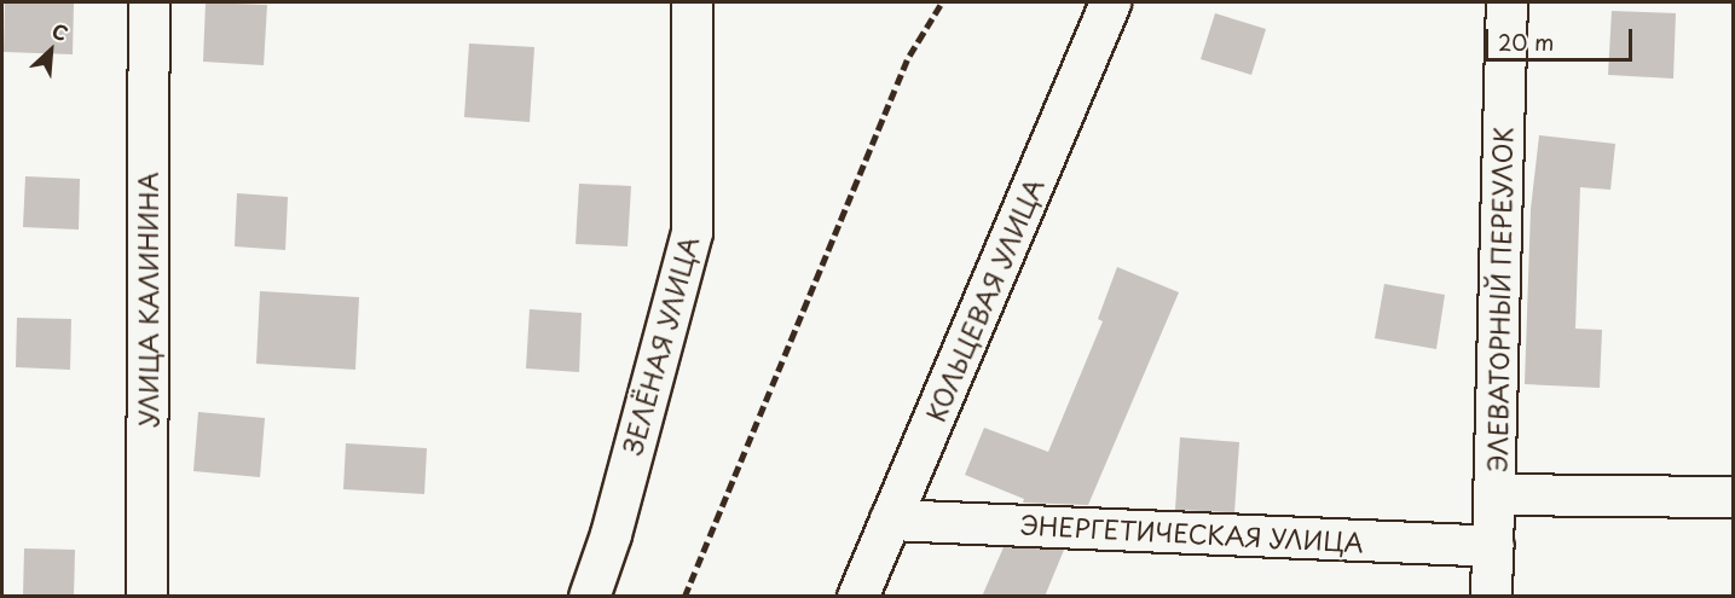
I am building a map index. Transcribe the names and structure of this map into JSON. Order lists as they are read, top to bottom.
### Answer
{
  "streets": {
    "street": [
      "УЛИЦА КАЛИНИНА",
      "КОЛЬЦЕВАЯ УЛИЦА",
      "ЭЛЕВАТОРНЫЙ ПЕРЕУЛОК",
      "ЗЕЛЁНАЯ УЛИЦА",
      "ЭНЕРГЕТИЧЕСКАЯ УЛИЦА"
    ]
  },
  "crossings": [
    ["КОЛЬЦЕВАЯ УЛИЦА", "ЭНЕРГЕТИЧЕСКАЯ УЛИЦА"],
    ["ЭЛЕВАТОРНЫЙ ПЕРЕУЛОК", "ЭНЕРГЕТИЧЕСКАЯ УЛИЦА"]
  ],
  "scale_bar": "20 m",
  "north": "top right"
}
